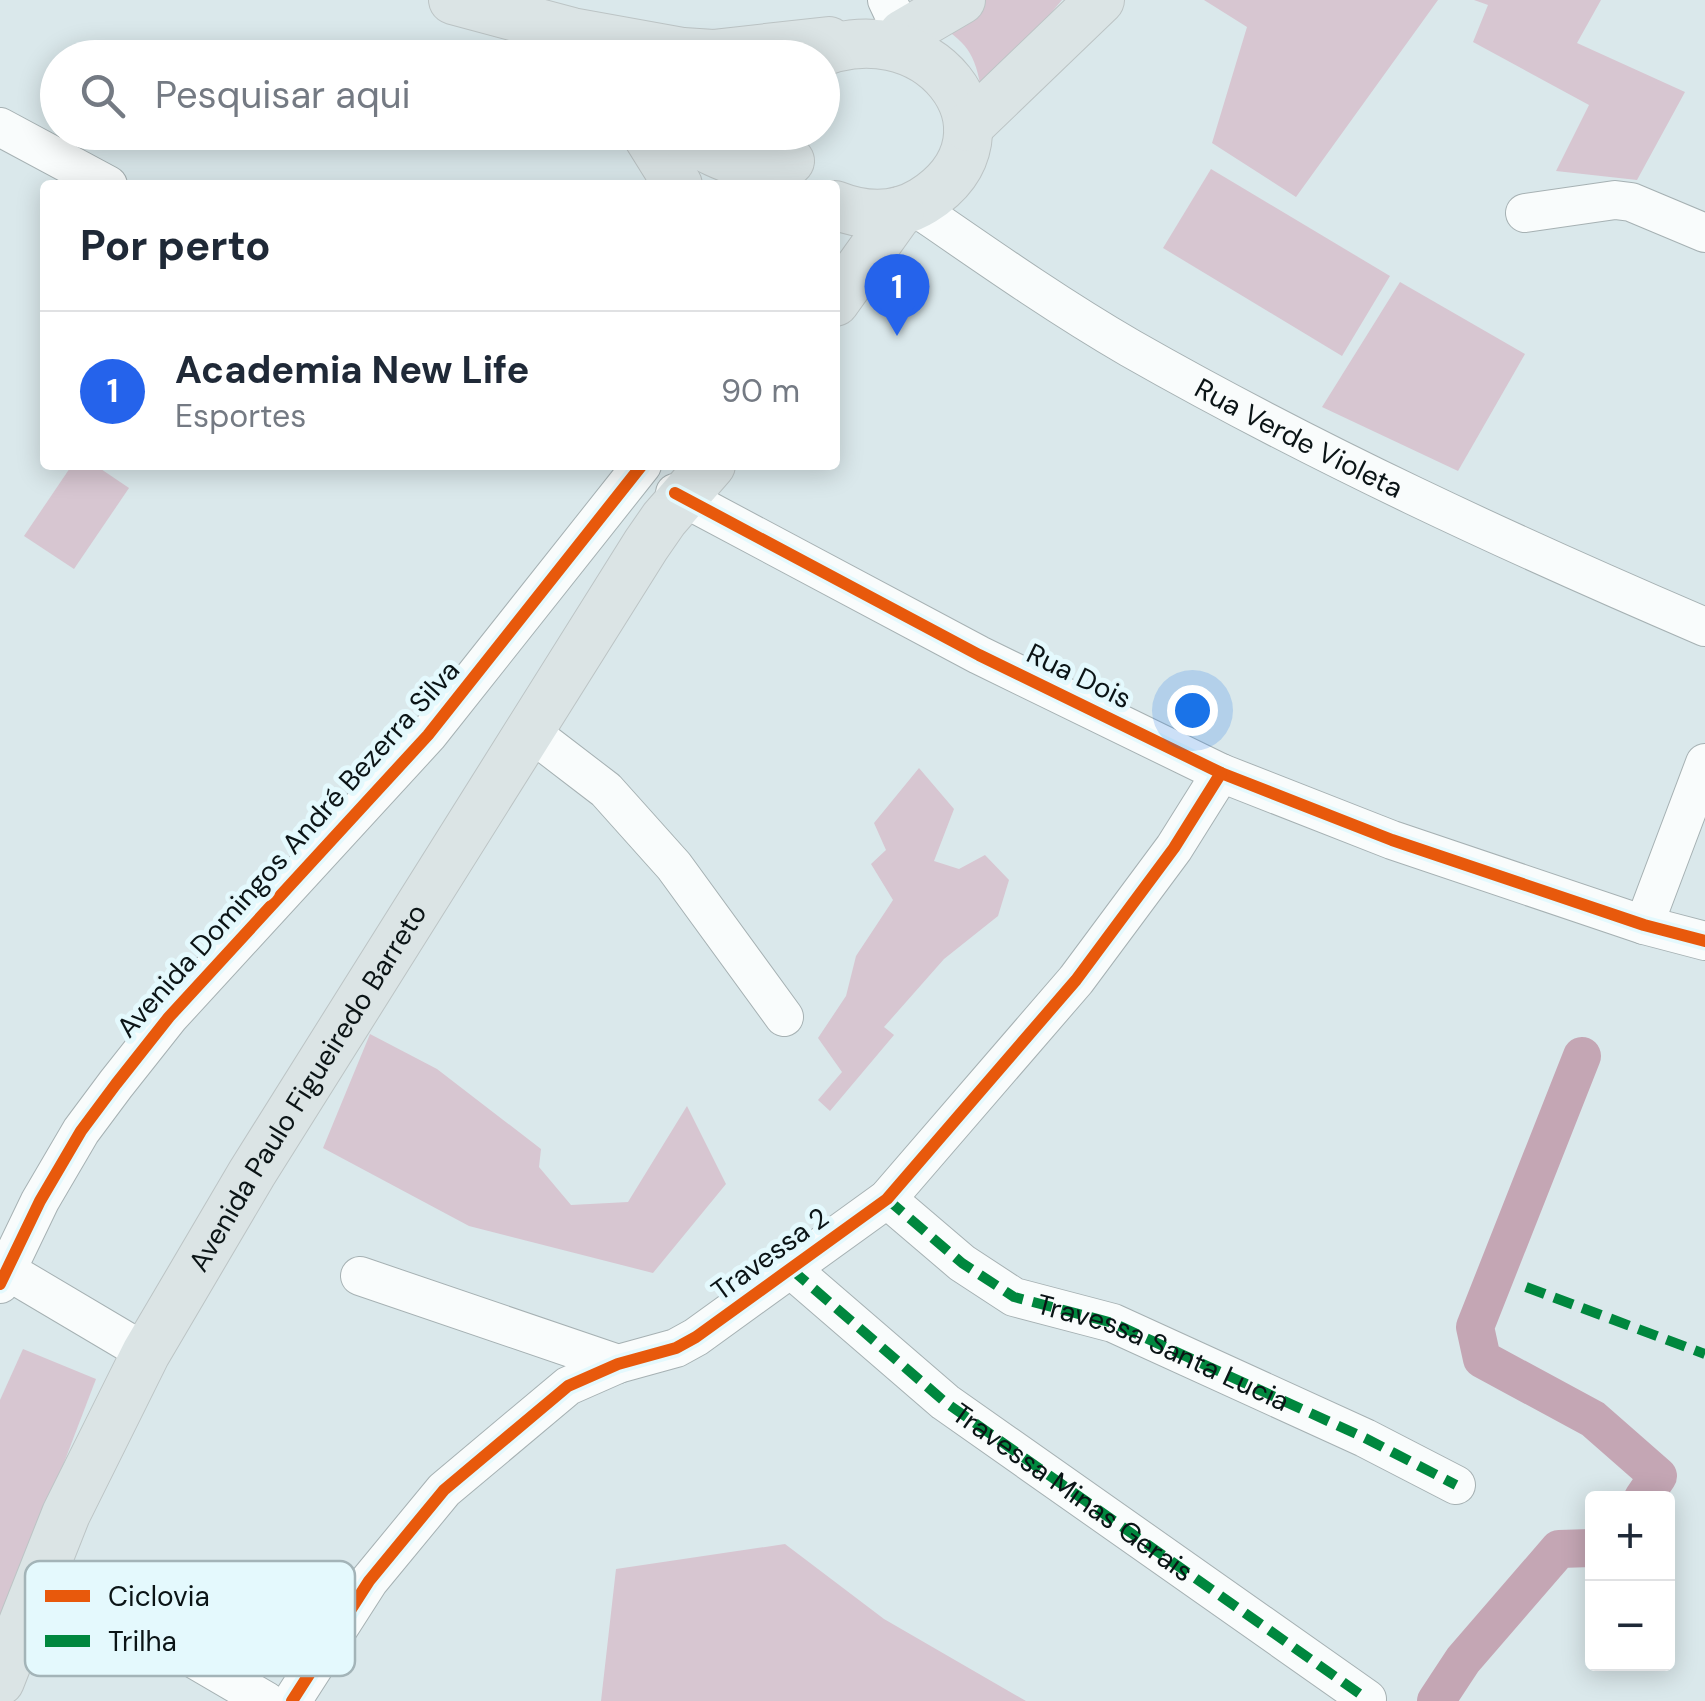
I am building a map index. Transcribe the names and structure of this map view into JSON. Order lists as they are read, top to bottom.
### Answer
{
  "streets": {
    "main road": ["Avenida Paulo Figueiredo Barreto"],
    "street": [
      "Rua Verde Violeta",
      "Rua Dois",
      "Avenida Domingos André Bezerra Silva",
      "Travessa 2",
      "Travessa Santa Lucia",
      "Travessa Minas Gerais"
    ]
  },
  "crossings": [
    ["Rua Dois", "Avenida Domingos André Bezerra Silva"],
    ["Rua Dois", "Avenida Paulo Figueiredo Barreto"],
    ["Rua Dois", "Travessa 2"],
    ["Avenida Domingos André Bezerra Silva", "Avenida Paulo Figueiredo Barreto"],
    ["Travessa 2", "Travessa Santa Lucia"],
    ["Travessa 2", "Travessa Minas Gerais"]
  ],
  "legend": ["Ciclovia", "Trilha"],
  "page": {
    "search": "Pesquisar aqui",
    "heading": "Por perto",
    "pins": "1",
    "list": [
      {
        "mark": "1",
        "name": "Academia New Life",
        "note": "Esportes",
        "value": "90 m"
      }
    ],
    "map_buttons": ["+", "−"]
  }
}
